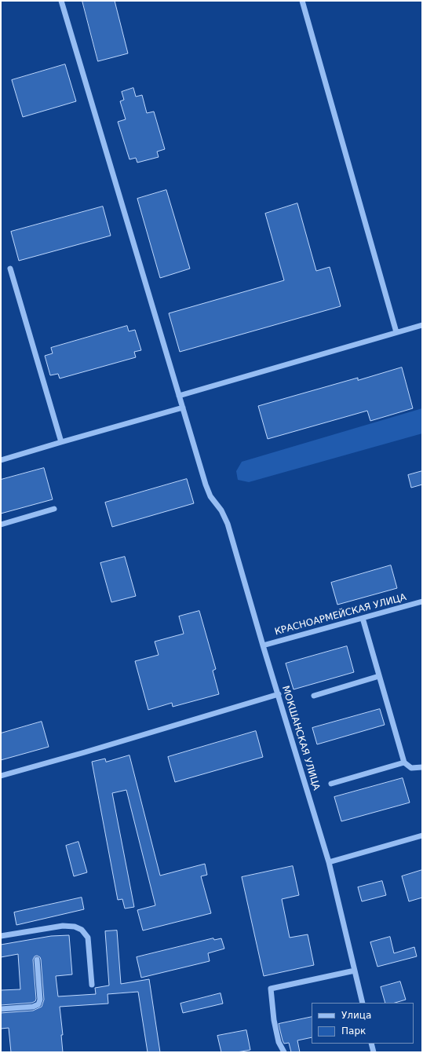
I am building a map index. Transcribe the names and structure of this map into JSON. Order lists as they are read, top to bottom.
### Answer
{
  "streets": {
    "street": ["КРАСНОАРМЕЙСКАЯ УЛИЦА", "МОКШАНСКАЯ УЛИЦА"]
  },
  "crossings": [
    ["КРАСНОАРМЕЙСКАЯ УЛИЦА", "МОКШАНСКАЯ УЛИЦА"]
  ],
  "legend": ["Улица", "Парк"]
}
